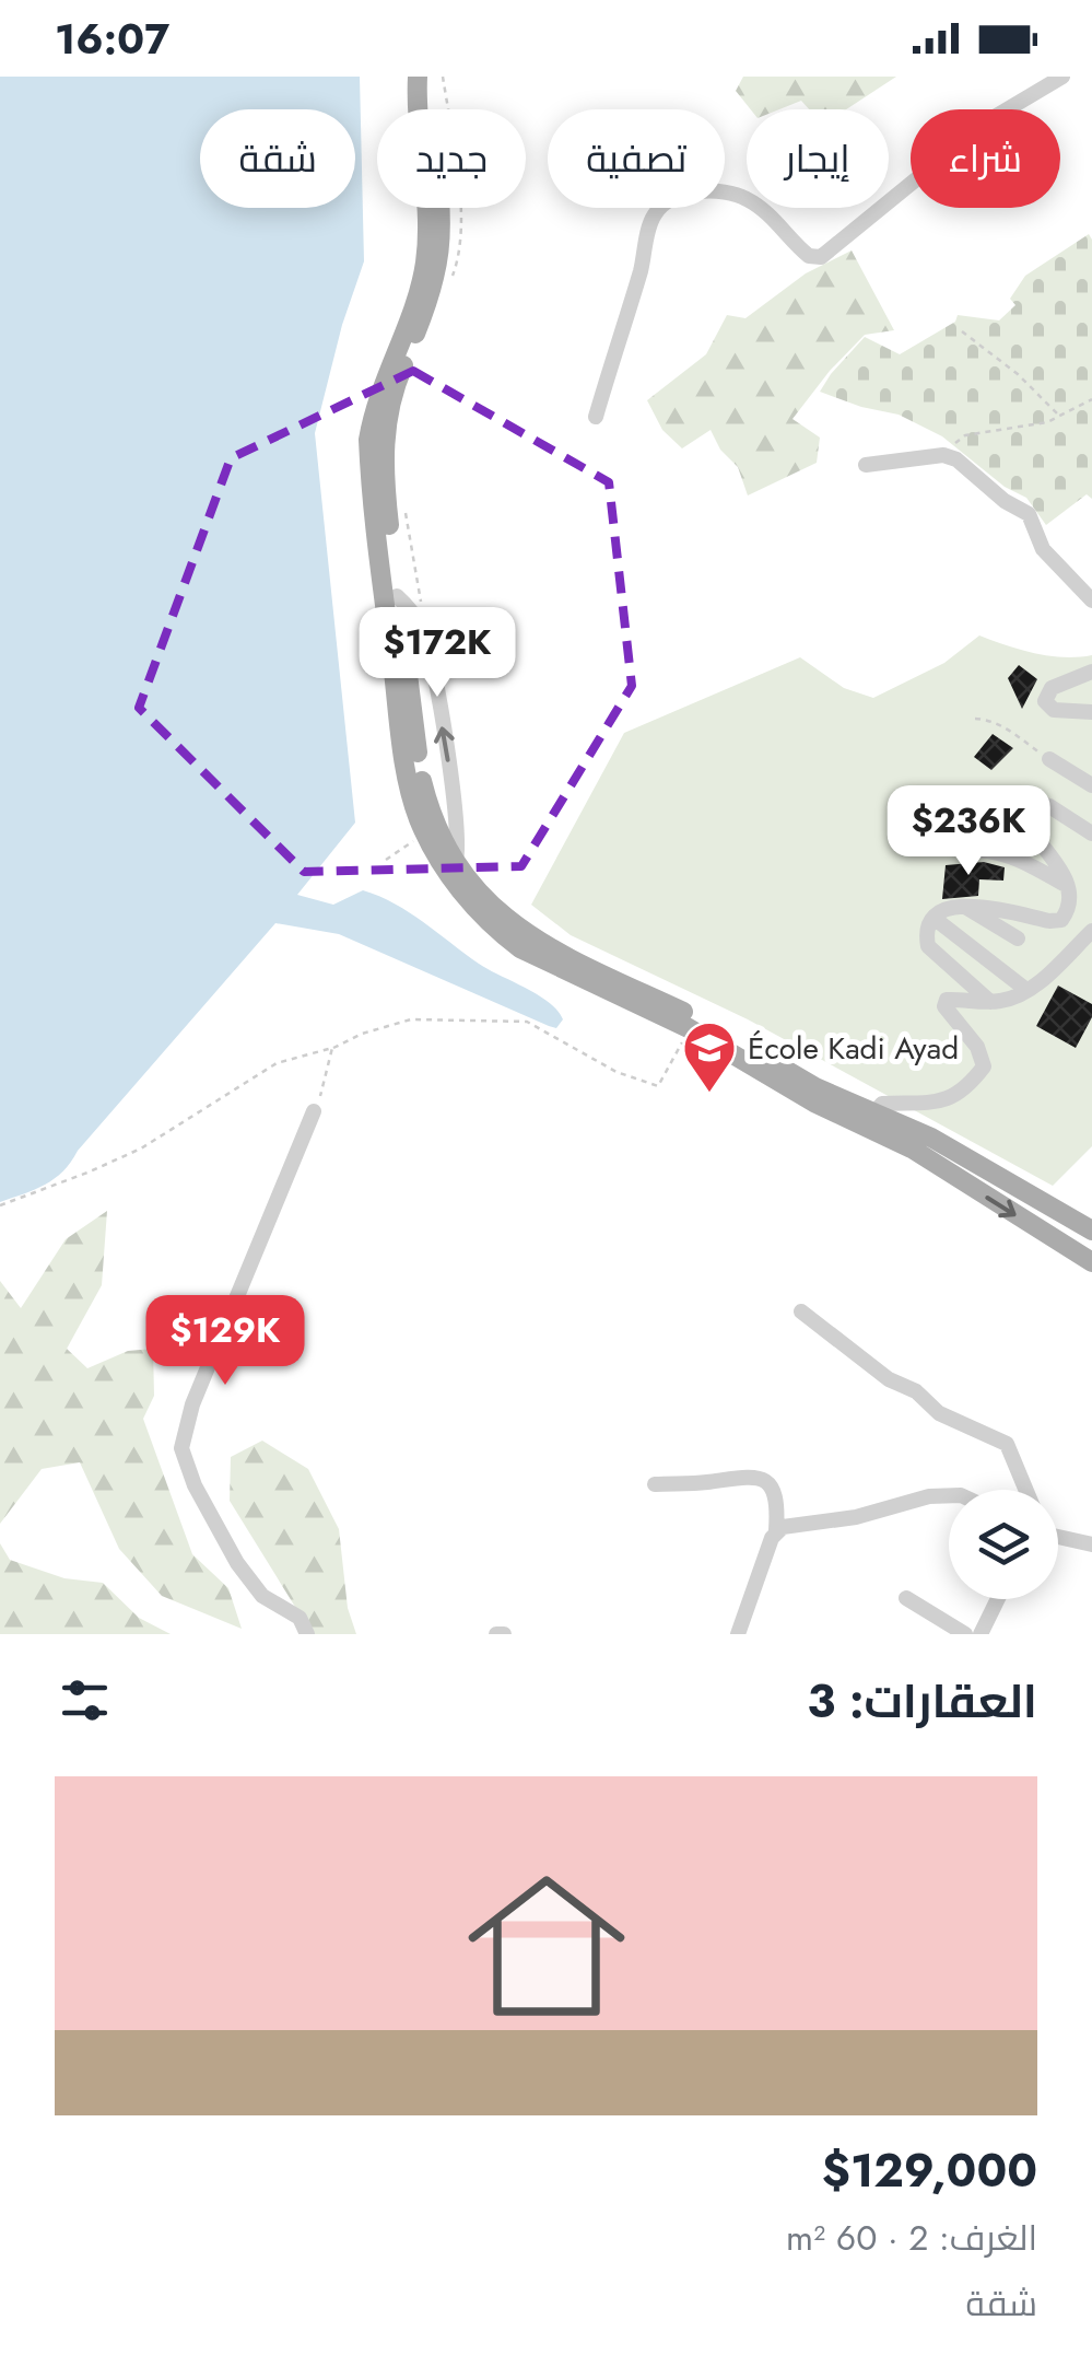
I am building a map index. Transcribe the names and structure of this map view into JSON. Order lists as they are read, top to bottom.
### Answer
{
  "places": {
    "school or university": ["École Kadi Ayad"]
  },
  "page": {
    "status": "16:07",
    "chip": [
      "شراء",
      "إيجار",
      "تصفية",
      "جديد",
      "شقة"
    ],
    "price": ["$172K", "$236K", "$129K"],
    "heading": "العقارات: 3",
    "list": [
      {
        "name": "$129,000",
        "note": "الغرف: 2 · 60 m² · شقة"
      }
    ]
  }
}
